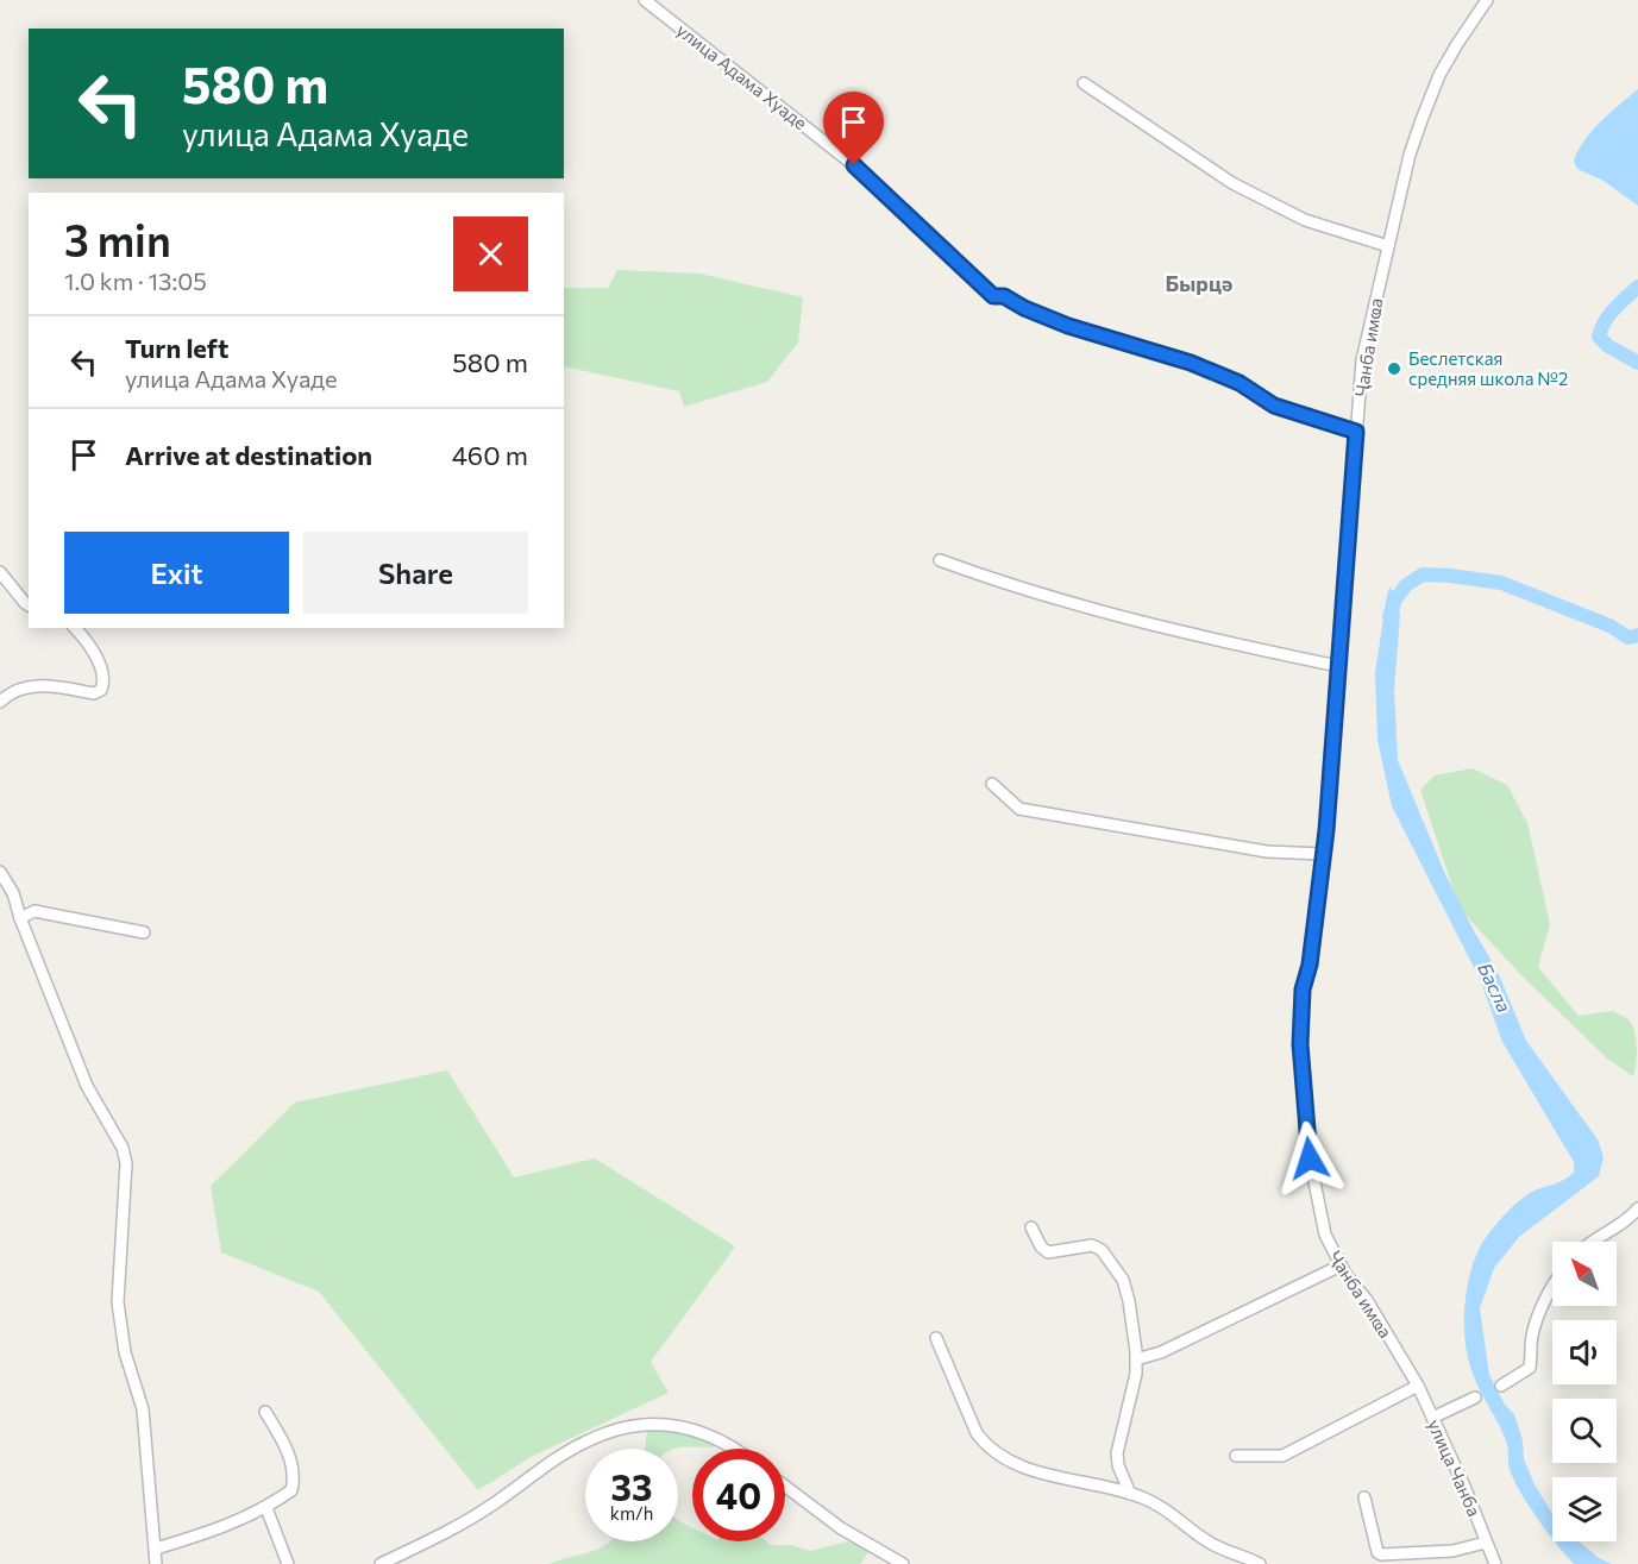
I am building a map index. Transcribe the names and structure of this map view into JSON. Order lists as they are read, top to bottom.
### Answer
{
  "streets": {
    "street": ["улица Адама Хуаде", "Ҷанба имҩа", "улица Чанба"]
  },
  "crossings": [
    ["улица Адама Хуаде", "Ҷанба имҩа"],
    ["Ҷанба имҩа", "улица Чанба"]
  ],
  "districts": ["Бырцә"],
  "water": ["Басла"],
  "places": ["Беслетская средняя школа №2"],
  "north": "top left",
  "page": {
    "turn": ["580 m", "улица Адама Хуаде"],
    "heading": ["3 min", "1.0 km · 13:05"],
    "list": [
      {
        "name": "Turn left",
        "note": "улица Адама Хуаде",
        "value": "580 m"
      },
      {
        "name": "Arrive at destination",
        "value": "460 m"
      }
    ],
    "buttons": ["Exit", "Share"],
    "speed": "33 km/h",
    "limit": "40"
  }
}
